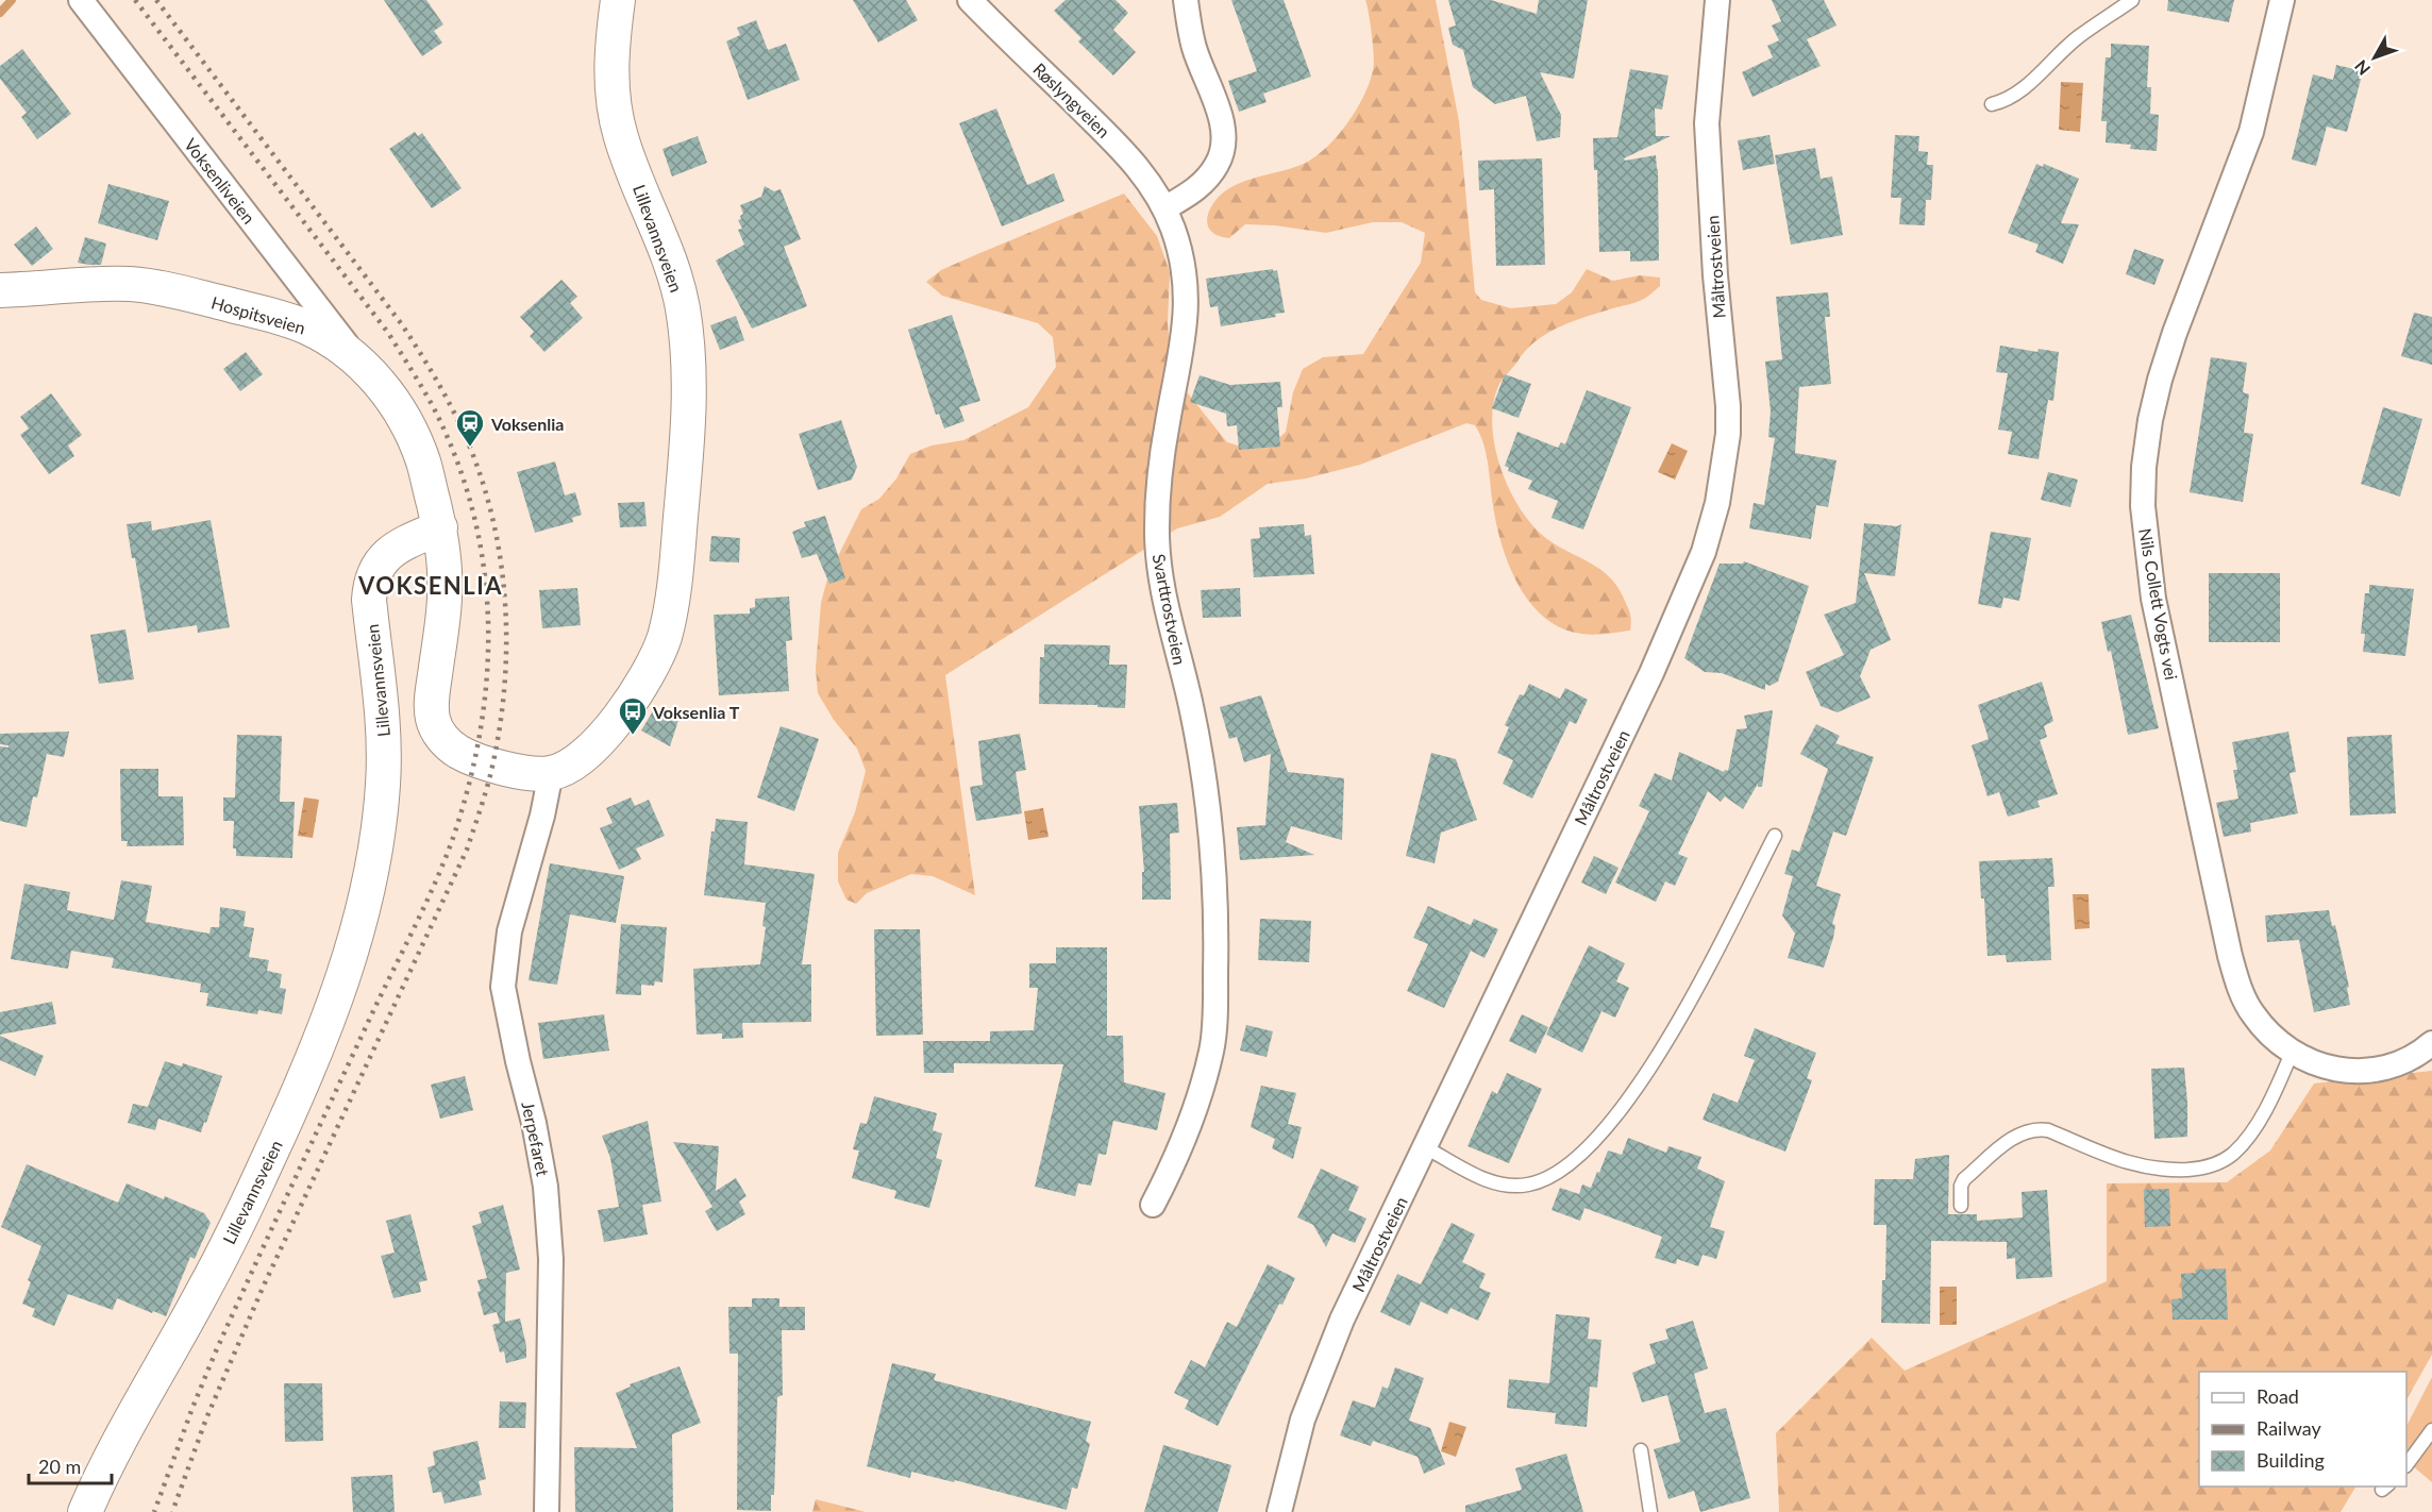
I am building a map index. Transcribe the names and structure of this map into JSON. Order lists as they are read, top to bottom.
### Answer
{
  "streets": {
    "street": [
      "Røslyngveien",
      "Voksenliveien",
      "Lillevannsveien",
      "Måltrostveien",
      "Hospitsveien",
      "Nils Collett Vogts vei",
      "Svarttrostveien",
      "Jerpefaret"
    ]
  },
  "crossings": [
    ["Røslyngveien", "Svarttrostveien"],
    ["Voksenliveien", "Hospitsveien"],
    ["Lillevannsveien", "Hospitsveien"],
    ["Lillevannsveien", "Jerpefaret"]
  ],
  "districts": ["VOKSENLIA"],
  "places": {
    "station": ["Voksenlia"],
    "bus stop": ["Voksenlia T"]
  },
  "legend": ["Road", "Railway", "Building"],
  "scale_bar": "20 m",
  "north": "bottom left"
}
